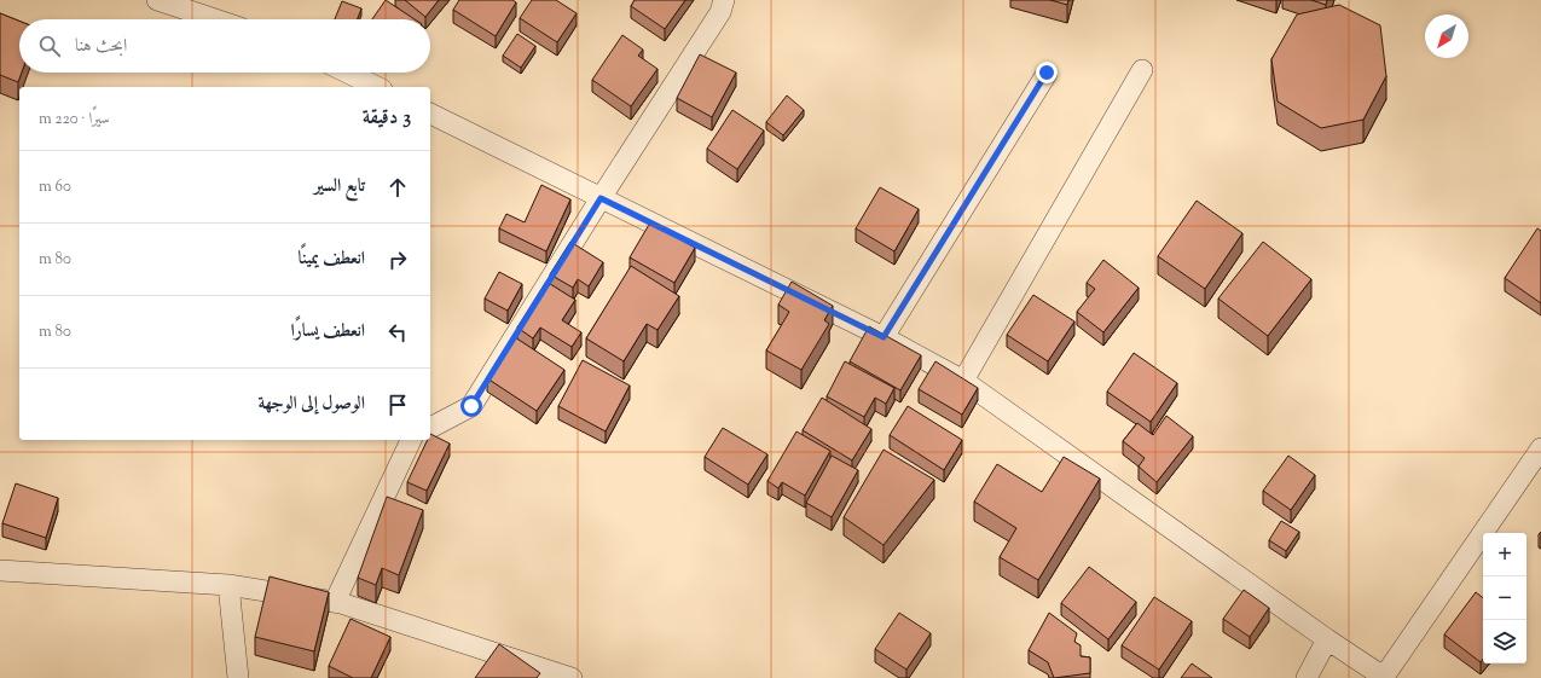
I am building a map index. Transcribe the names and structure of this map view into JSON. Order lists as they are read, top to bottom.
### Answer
{
  "north": "bottom left",
  "page": {
    "search": "ابحث هنا",
    "heading": ["3 دقيقة", "سيرًا · 220 m"],
    "list": [
      ["تابع السير", "60 m"],
      ["انعطف يمينًا", "80 m"],
      ["انعطف يسارًا", "80 m"],
      "الوصول إلى الوجهة"
    ],
    "map_buttons": ["+", "−"]
  }
}
